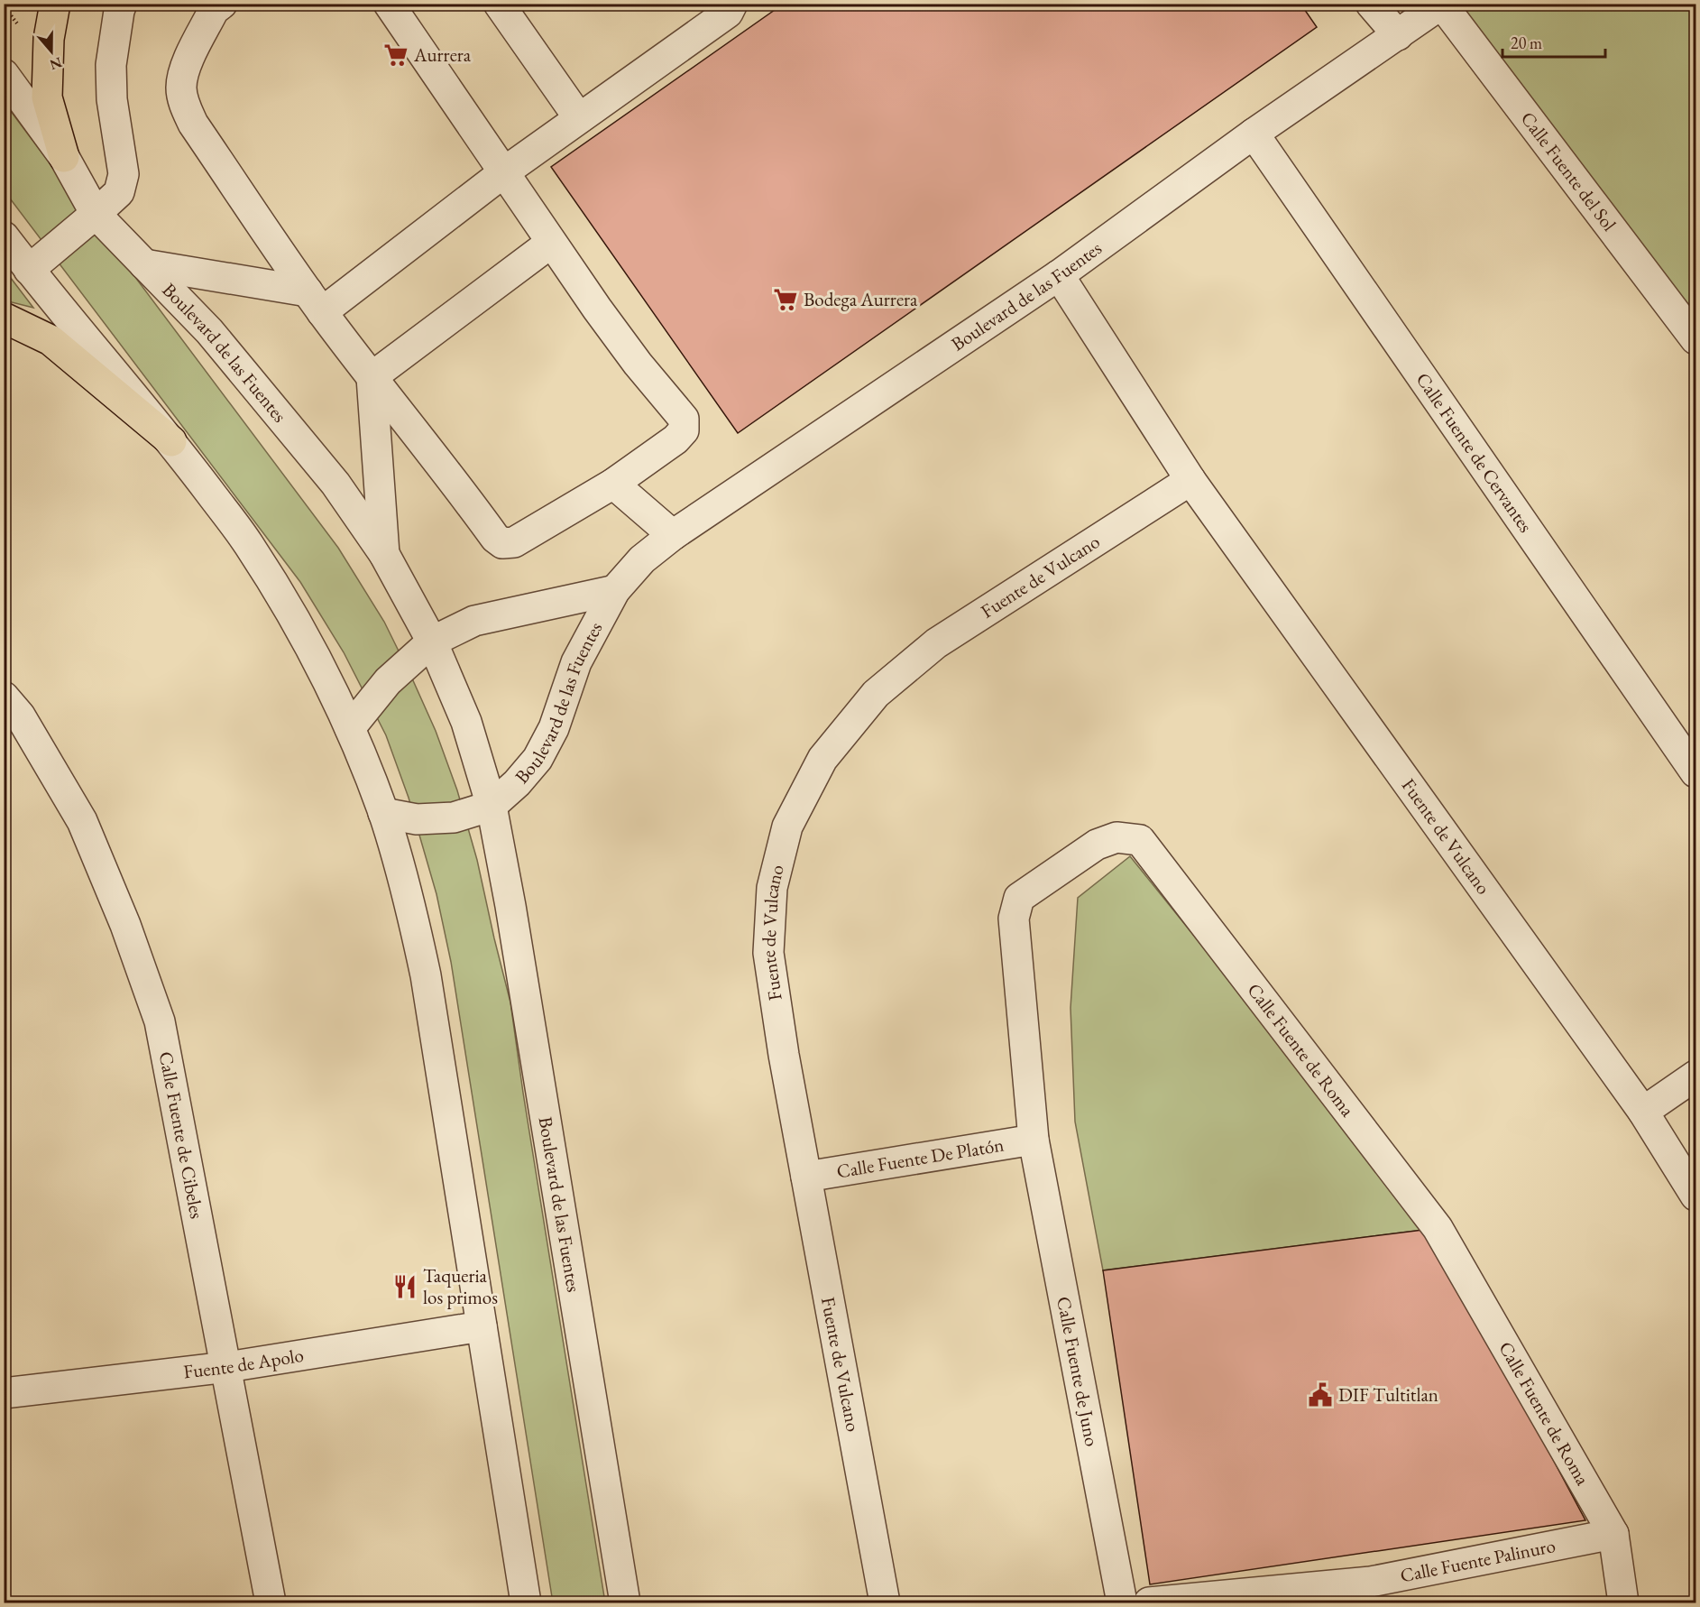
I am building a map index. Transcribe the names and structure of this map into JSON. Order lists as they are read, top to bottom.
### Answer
{
  "streets": {
    "street": [
      "Calle Fuente del Sol",
      "Boulevard de las Fuentes",
      "Calle Fuente de Cervantes",
      "Fuente de Vulcano",
      "Calle Fuente de Roma",
      "Calle Fuente de Cibeles",
      "Calle Fuente De Platón",
      "Fuente de Apolo",
      "Calle Fuente de Juno",
      "Calle Fuente Palinuro"
    ]
  },
  "crossings": [
    ["Calle Fuente del Sol", "Boulevard de las Fuentes"],
    ["Boulevard de las Fuentes", "Calle Fuente de Cervantes"],
    ["Boulevard de las Fuentes", "Fuente de Vulcano"],
    ["Fuente de Vulcano", "Calle Fuente De Platón"],
    ["Calle Fuente de Roma", "Calle Fuente De Platón"],
    ["Calle Fuente de Roma", "Calle Fuente de Juno"],
    ["Calle Fuente de Roma", "Calle Fuente Palinuro"],
    ["Calle Fuente de Cibeles", "Fuente de Apolo"],
    ["Calle Fuente De Platón", "Calle Fuente de Juno"]
  ],
  "places": {
    "supermarket": ["Aurrera", "Bodega Aurrera"],
    "restaurant": ["Taqueria los primos"],
    "public building": ["DIF Tultitlan"]
  },
  "scale_bar": "20 m",
  "north": "bottom"
}
